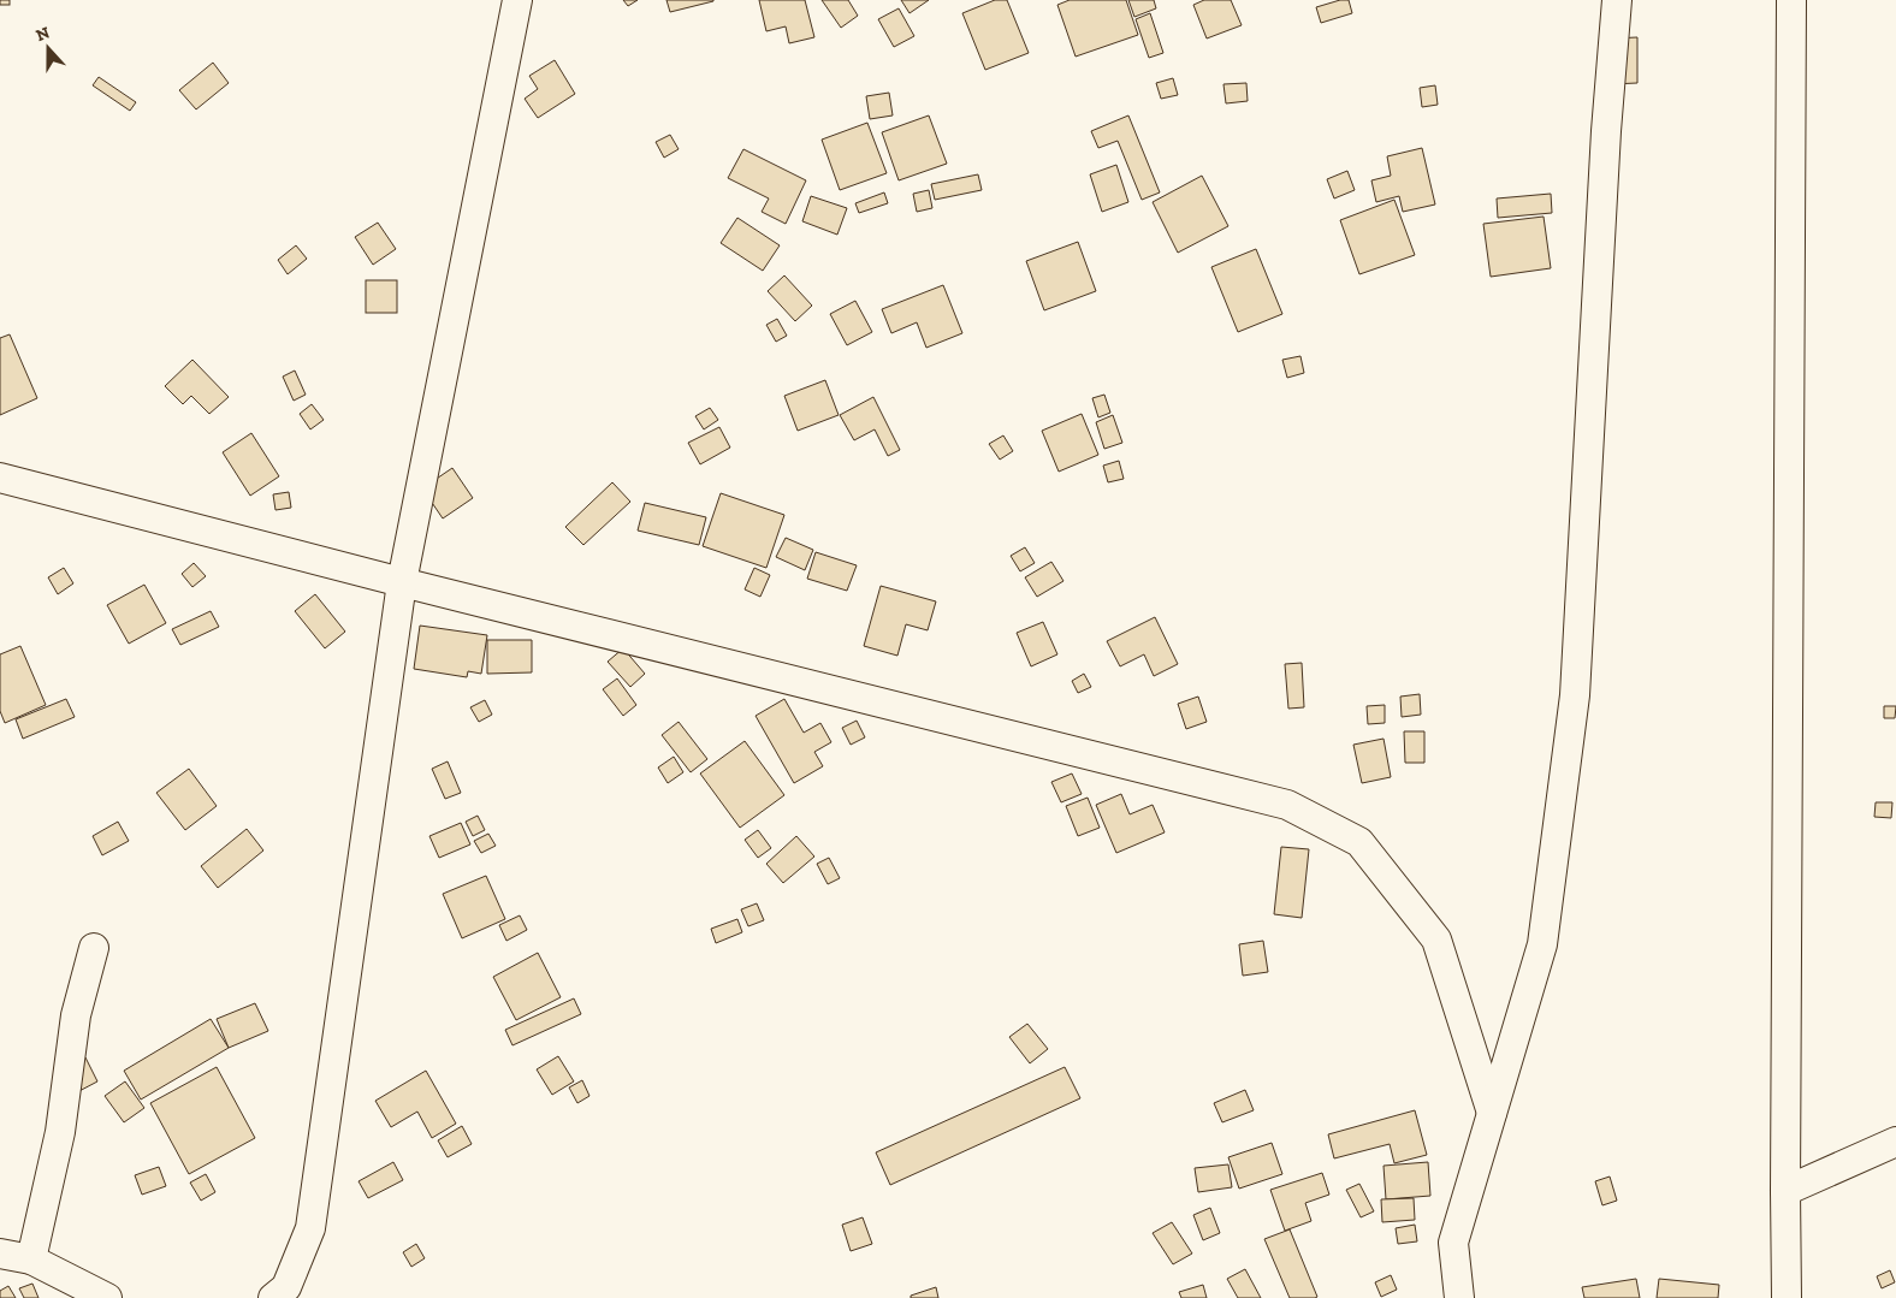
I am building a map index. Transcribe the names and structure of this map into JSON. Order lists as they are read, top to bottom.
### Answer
{
  "north": "top"
}
